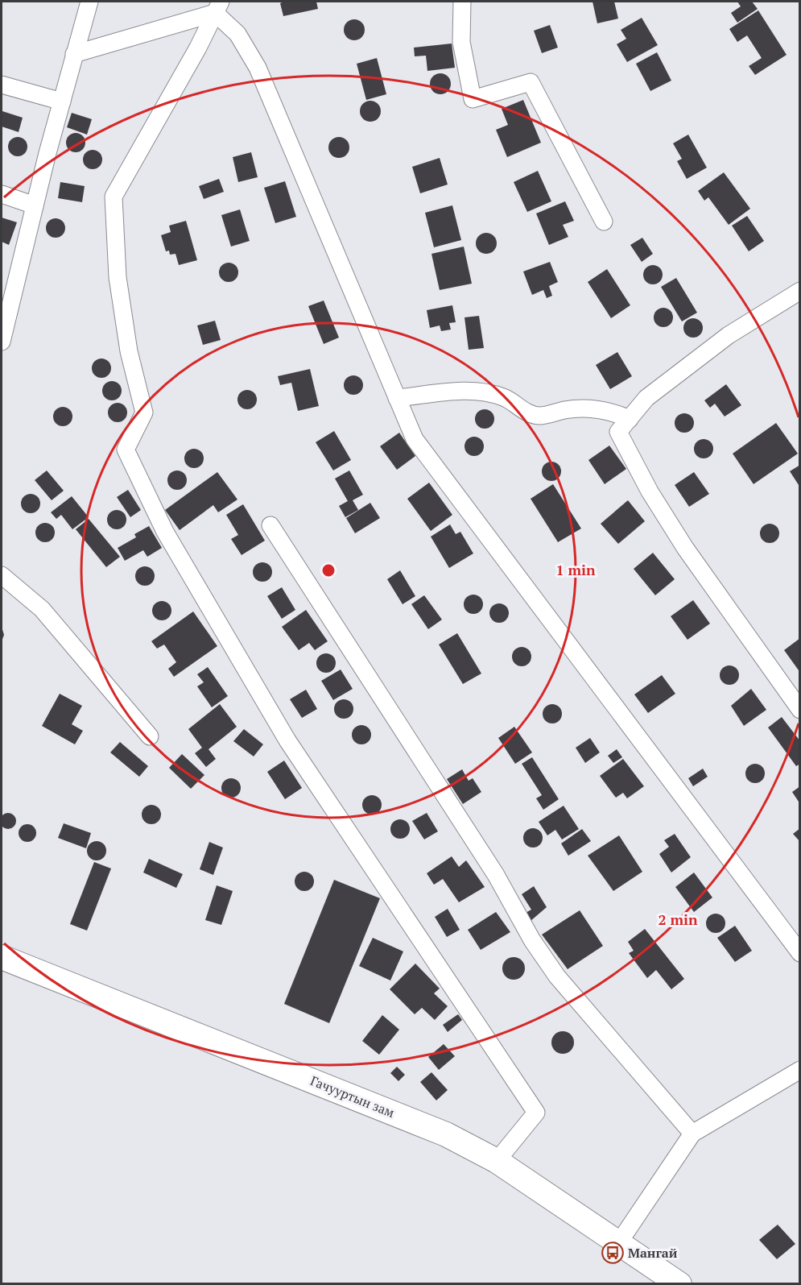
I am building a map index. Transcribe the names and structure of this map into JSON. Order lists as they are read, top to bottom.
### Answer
{
  "streets": {
    "main road": ["Гачууртын зам"]
  },
  "places": {
    "bus stop": ["Мангай"]
  },
  "rings": ["1 min", "2 min"]
}
